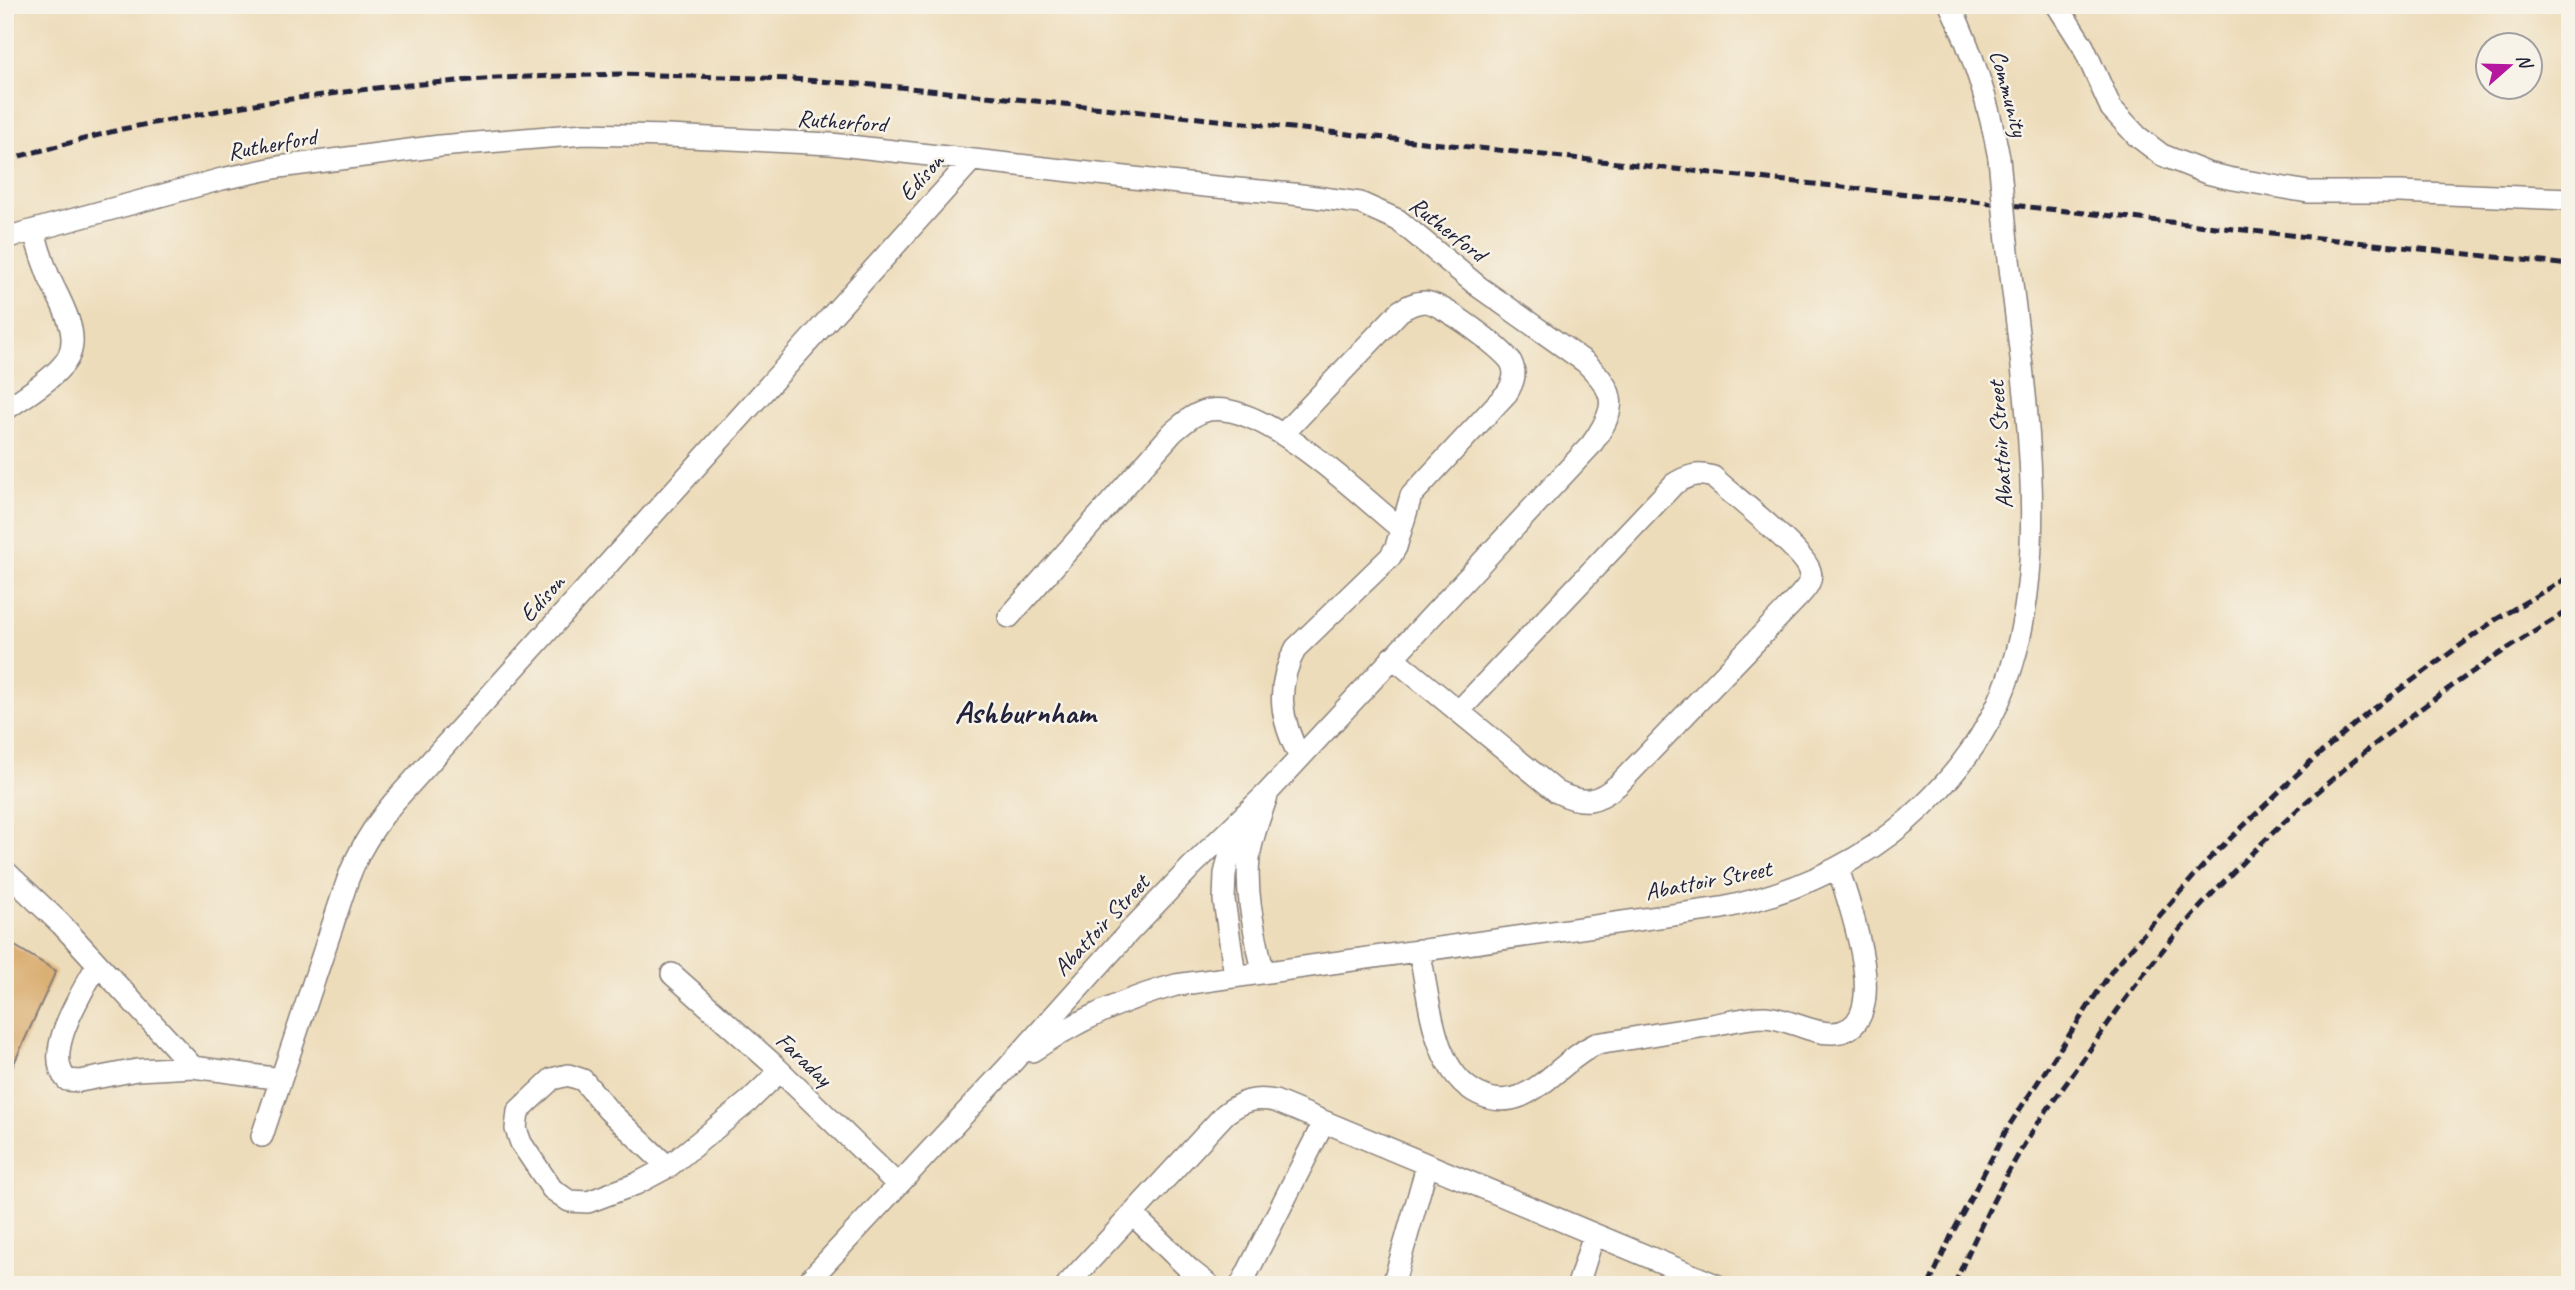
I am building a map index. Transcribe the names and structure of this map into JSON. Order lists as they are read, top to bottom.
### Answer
{
  "streets": {
    "street": [
      "Community",
      "Rutherford",
      "Edison",
      "Abattoir Street",
      "Faraday"
    ]
  },
  "crossings": [
    ["Community", "Abattoir Street"],
    ["Rutherford", "Edison"],
    ["Rutherford", "Abattoir Street"],
    ["Abattoir Street", "Faraday"]
  ],
  "districts": ["Ashburnham"],
  "north": "right"
}
